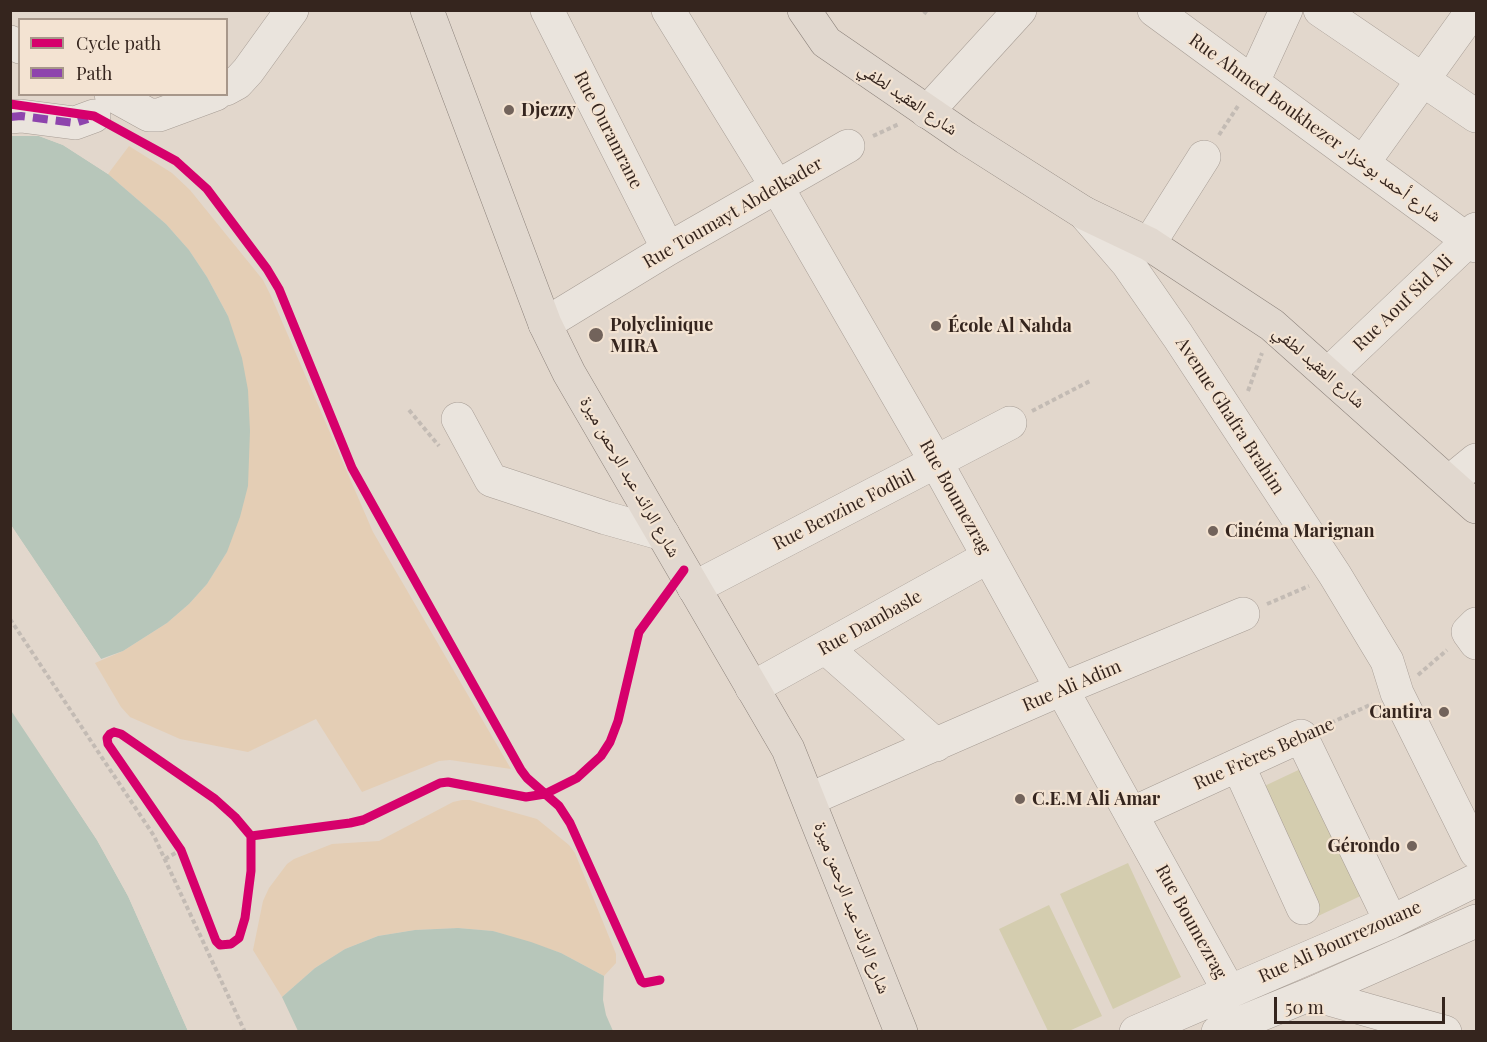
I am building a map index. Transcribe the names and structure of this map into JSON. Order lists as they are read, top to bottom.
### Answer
{
  "streets": {
    "main road": ["شارع العقيد لطفي", "شارع الرائد عبد الرحمن ميرة"],
    "street": [
      "Rue Ahmed Boukhezer شارع أحمد بوخزار",
      "Rue Ouramrane",
      "Rue Toumayt Abdelkader",
      "Rue Aouf Sid Ali",
      "Avenue Ghafra Brahim",
      "Rue Boumezrag",
      "Rue Benzine Fodhil",
      "Rue Dambasle",
      "Rue Ali Adim",
      "Rue Frères Bebane",
      "Rue Ali Bourrezouane"
    ]
  },
  "crossings": [
    ["شارع العقيد لطفي", "Rue Aouf Sid Ali"],
    ["شارع العقيد لطفي", "Avenue Ghafra Brahim"],
    ["Rue Ahmed Boukhezer شارع أحمد بوخزار", "Rue Aouf Sid Ali"],
    ["Rue Ouramrane", "Rue Toumayt Abdelkader"],
    ["Rue Toumayt Abdelkader", "شارع الرائد عبد الرحمن ميرة"],
    ["Rue Toumayt Abdelkader", "Rue Boumezrag"],
    ["Avenue Ghafra Brahim", "Rue Frères Bebane"],
    ["شارع الرائد عبد الرحمن ميرة", "Rue Benzine Fodhil"],
    ["شارع الرائد عبد الرحمن ميرة", "Rue Dambasle"],
    ["شارع الرائد عبد الرحمن ميرة", "Rue Ali Adim"],
    ["Rue Boumezrag", "Rue Benzine Fodhil"],
    ["Rue Boumezrag", "Rue Dambasle"],
    ["Rue Boumezrag", "Rue Ali Adim"],
    ["Rue Boumezrag", "Rue Frères Bebane"],
    ["Rue Boumezrag", "Rue Ali Bourrezouane"]
  ],
  "places": [
    "Djezzy",
    "École Al Nahda",
    "Polyclinique MIRA",
    "Cinéma Marignan",
    "Cantira",
    "C.E.M Ali Amar",
    "Gérondo"
  ],
  "legend": ["Cycle path", "Path"],
  "scale_bar": "50 m"
}
